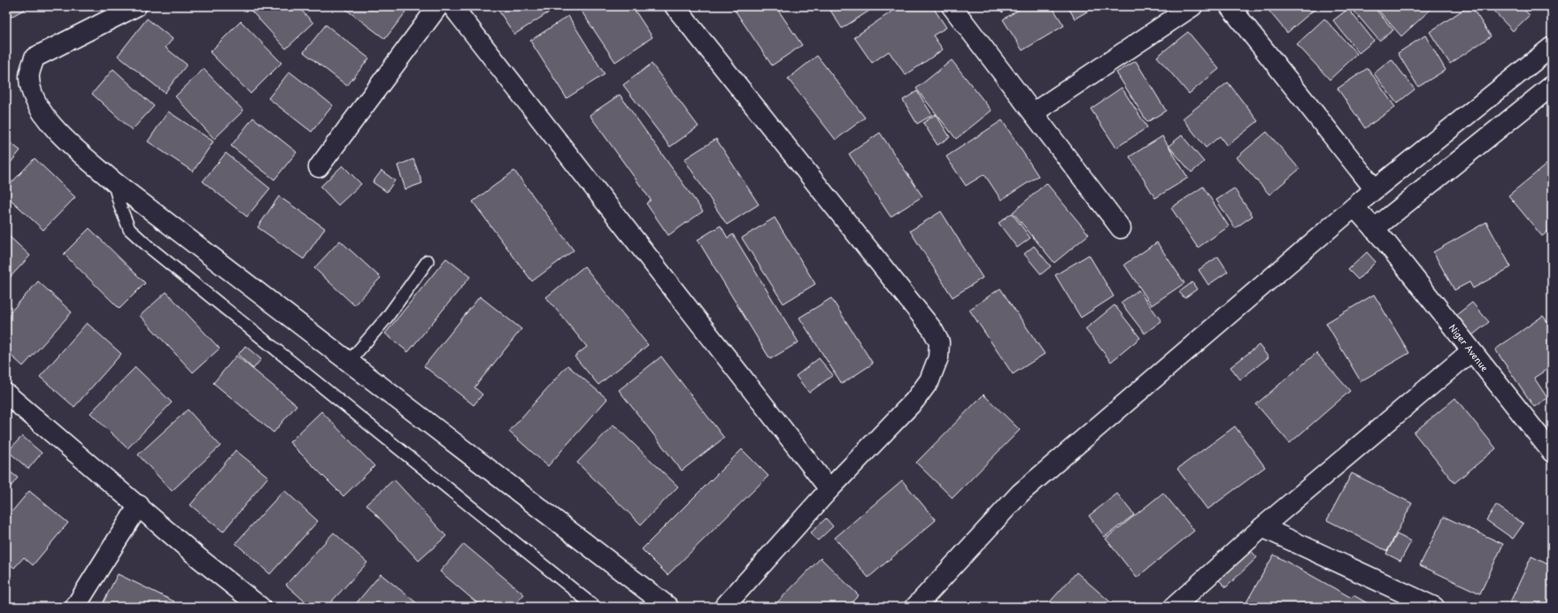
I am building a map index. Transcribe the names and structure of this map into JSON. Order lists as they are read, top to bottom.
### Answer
{
  "streets": {
    "street": ["Niger Avenue"]
  }
}
